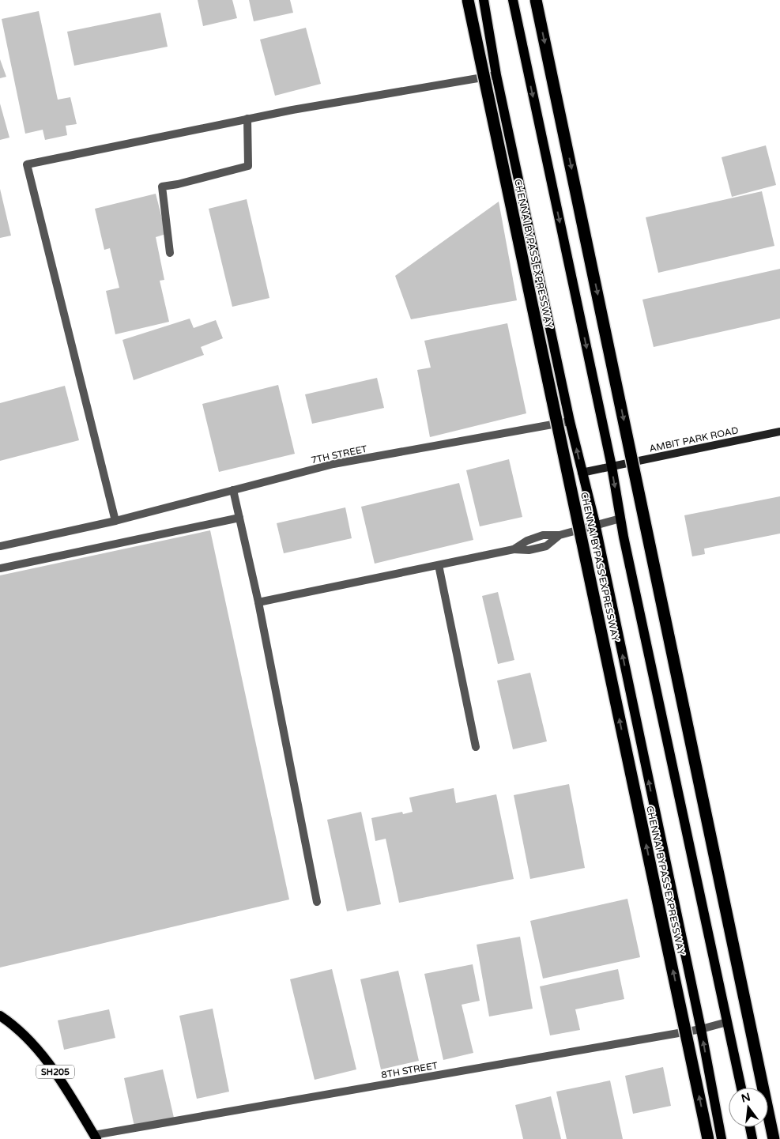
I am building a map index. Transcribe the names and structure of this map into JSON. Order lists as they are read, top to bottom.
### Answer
{
  "streets": {
    "highway": ["CHENNAI BYPASS EXPRESSWAY"],
    "main road": ["SH205"],
    "street": ["AMBIT PARK ROAD", "7TH STREET", "8TH STREET"]
  },
  "crossings": [
    ["8TH STREET", "SH205"]
  ],
  "north": "top"
}
